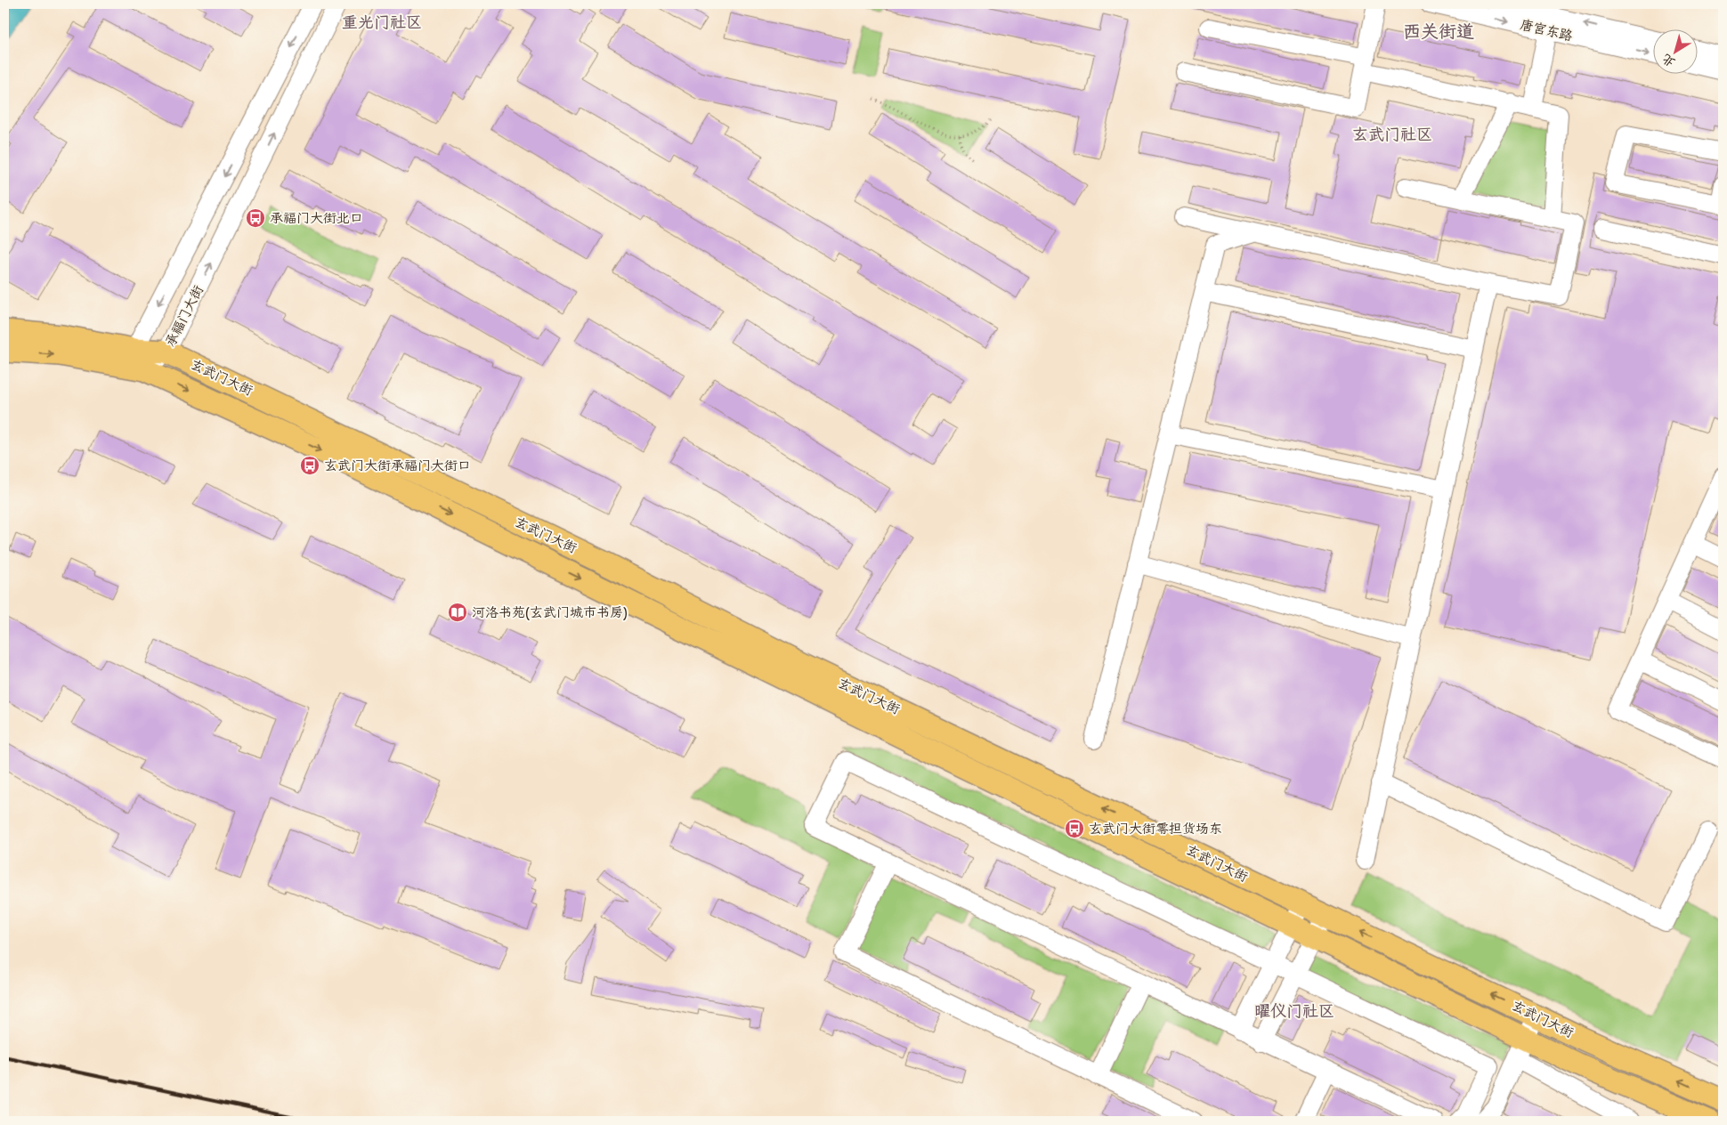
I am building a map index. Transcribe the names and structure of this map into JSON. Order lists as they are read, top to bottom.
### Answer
{
  "streets": {
    "main road": ["玄武门大街"],
    "street": ["唐宫东路", "承福门大街"]
  },
  "crossings": [
    ["承福门大街", "玄武门大街"]
  ],
  "districts": [
    "重光门社区",
    "西关街道",
    "玄武门社区",
    "曜仪门社区"
  ],
  "places": {
    "bus stop": ["承福门大街北口", "玄武门大街承福门大街口", "玄武门大街零担货场东"],
    "library": ["河洛书苑(玄武门城市书房)"]
  },
  "north": "bottom left"
}
